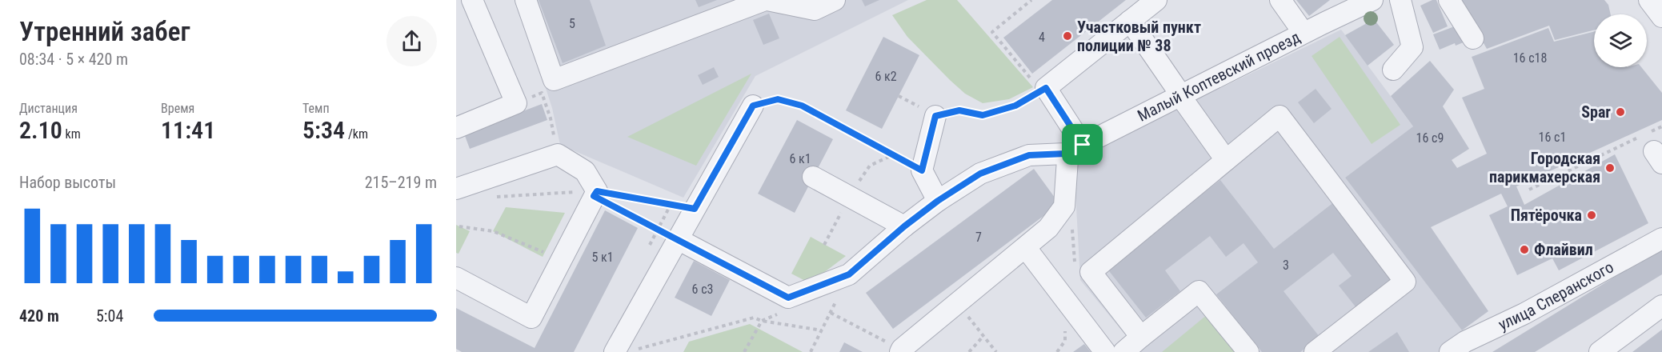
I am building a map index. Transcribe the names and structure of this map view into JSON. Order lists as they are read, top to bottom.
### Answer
{
  "streets": {
    "street": ["Малый Коптевский проезд", "улица Сперанского"]
  },
  "places": [
    "Участковый пункт полиции № 38",
    "Spar",
    "Городская парикмахерская",
    "Пятёрочка",
    "Флайвил"
  ],
  "house_numbers": [
    "5",
    "4",
    "16 с18",
    "6 к2",
    "16 с1",
    "16 с9",
    "6 к1",
    "7",
    "5 к1",
    "3",
    "6 с3"
  ],
  "page": {
    "heading": ["Утренний забег", "08:34 · 5 × 420 m"],
    "stats": [
      ["Дистанция", "2.10 km"],
      ["Время", "11:41"],
      ["Темп", "5:34 /km"]
    ],
    "chart": ["Набор высоты", "215–219 m"],
    "list": [
      {
        "name": "420 m",
        "note": "5:04"
      }
    ]
  }
}
